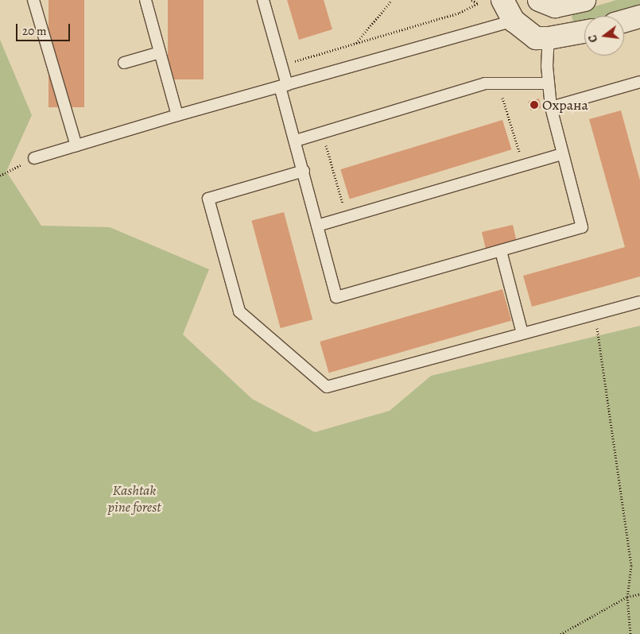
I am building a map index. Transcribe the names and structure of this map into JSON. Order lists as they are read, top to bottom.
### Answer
{
  "parks": ["Kashtak pine forest"],
  "places": ["Охрана"],
  "scale_bar": "20 m",
  "north": "left"
}
